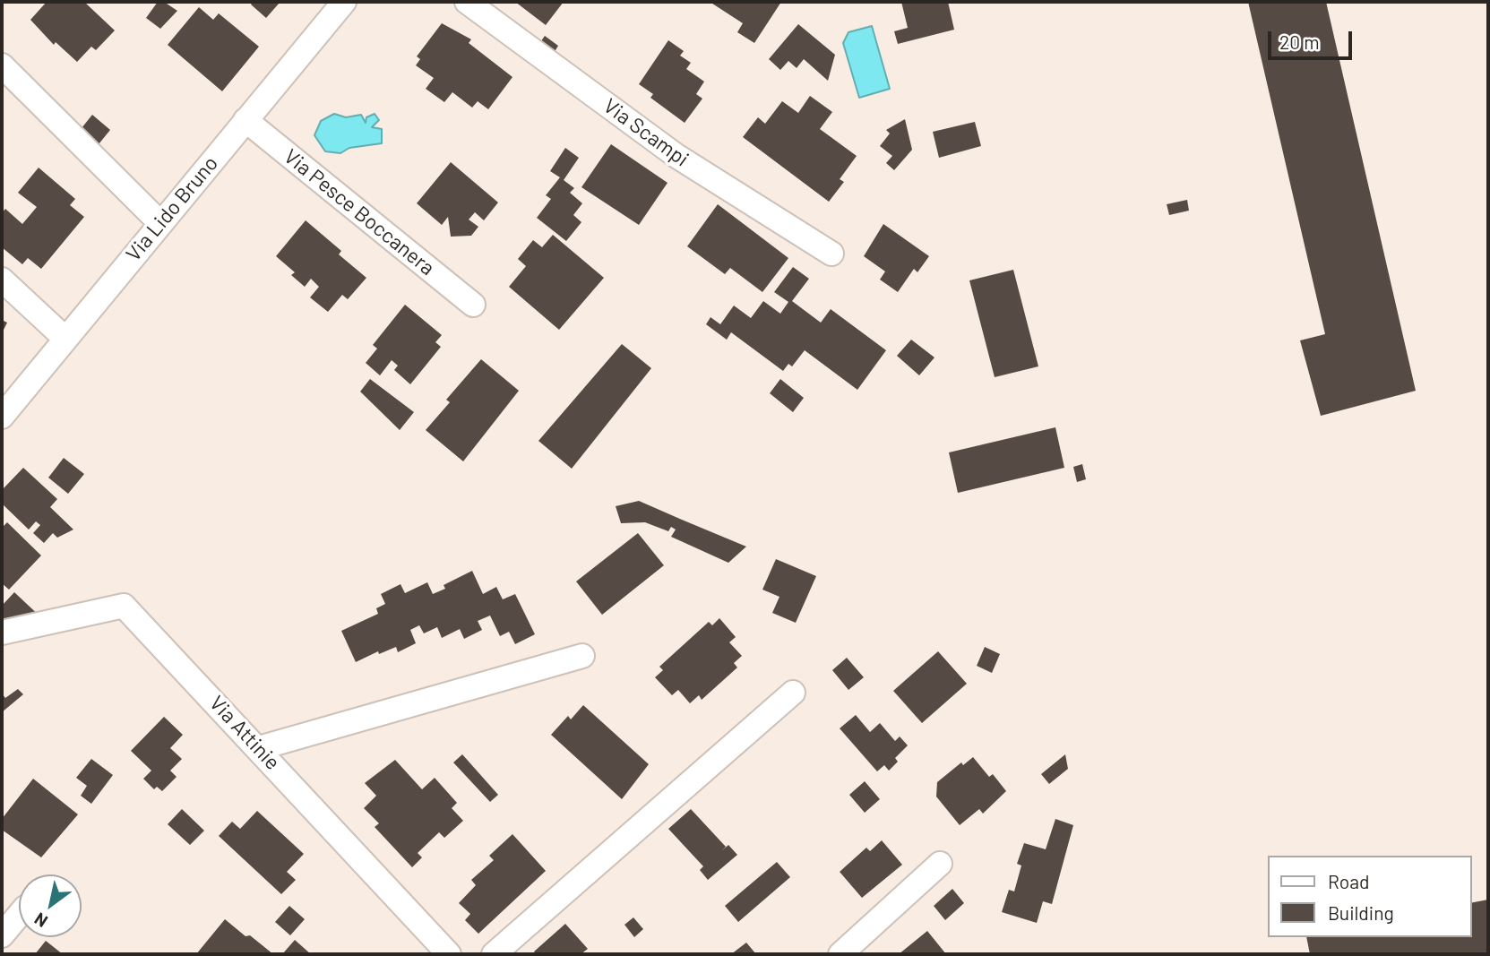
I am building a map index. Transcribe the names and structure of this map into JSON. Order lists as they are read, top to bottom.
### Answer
{
  "streets": {
    "street": [
      "Via Scampi",
      "Via Lido Bruno",
      "Via Pesce Boccanera",
      "Via Attinie"
    ]
  },
  "crossings": [
    ["Via Lido Bruno", "Via Pesce Boccanera"]
  ],
  "legend": ["Road", "Building"],
  "scale_bar": "20 m",
  "north": "bottom left"
}
